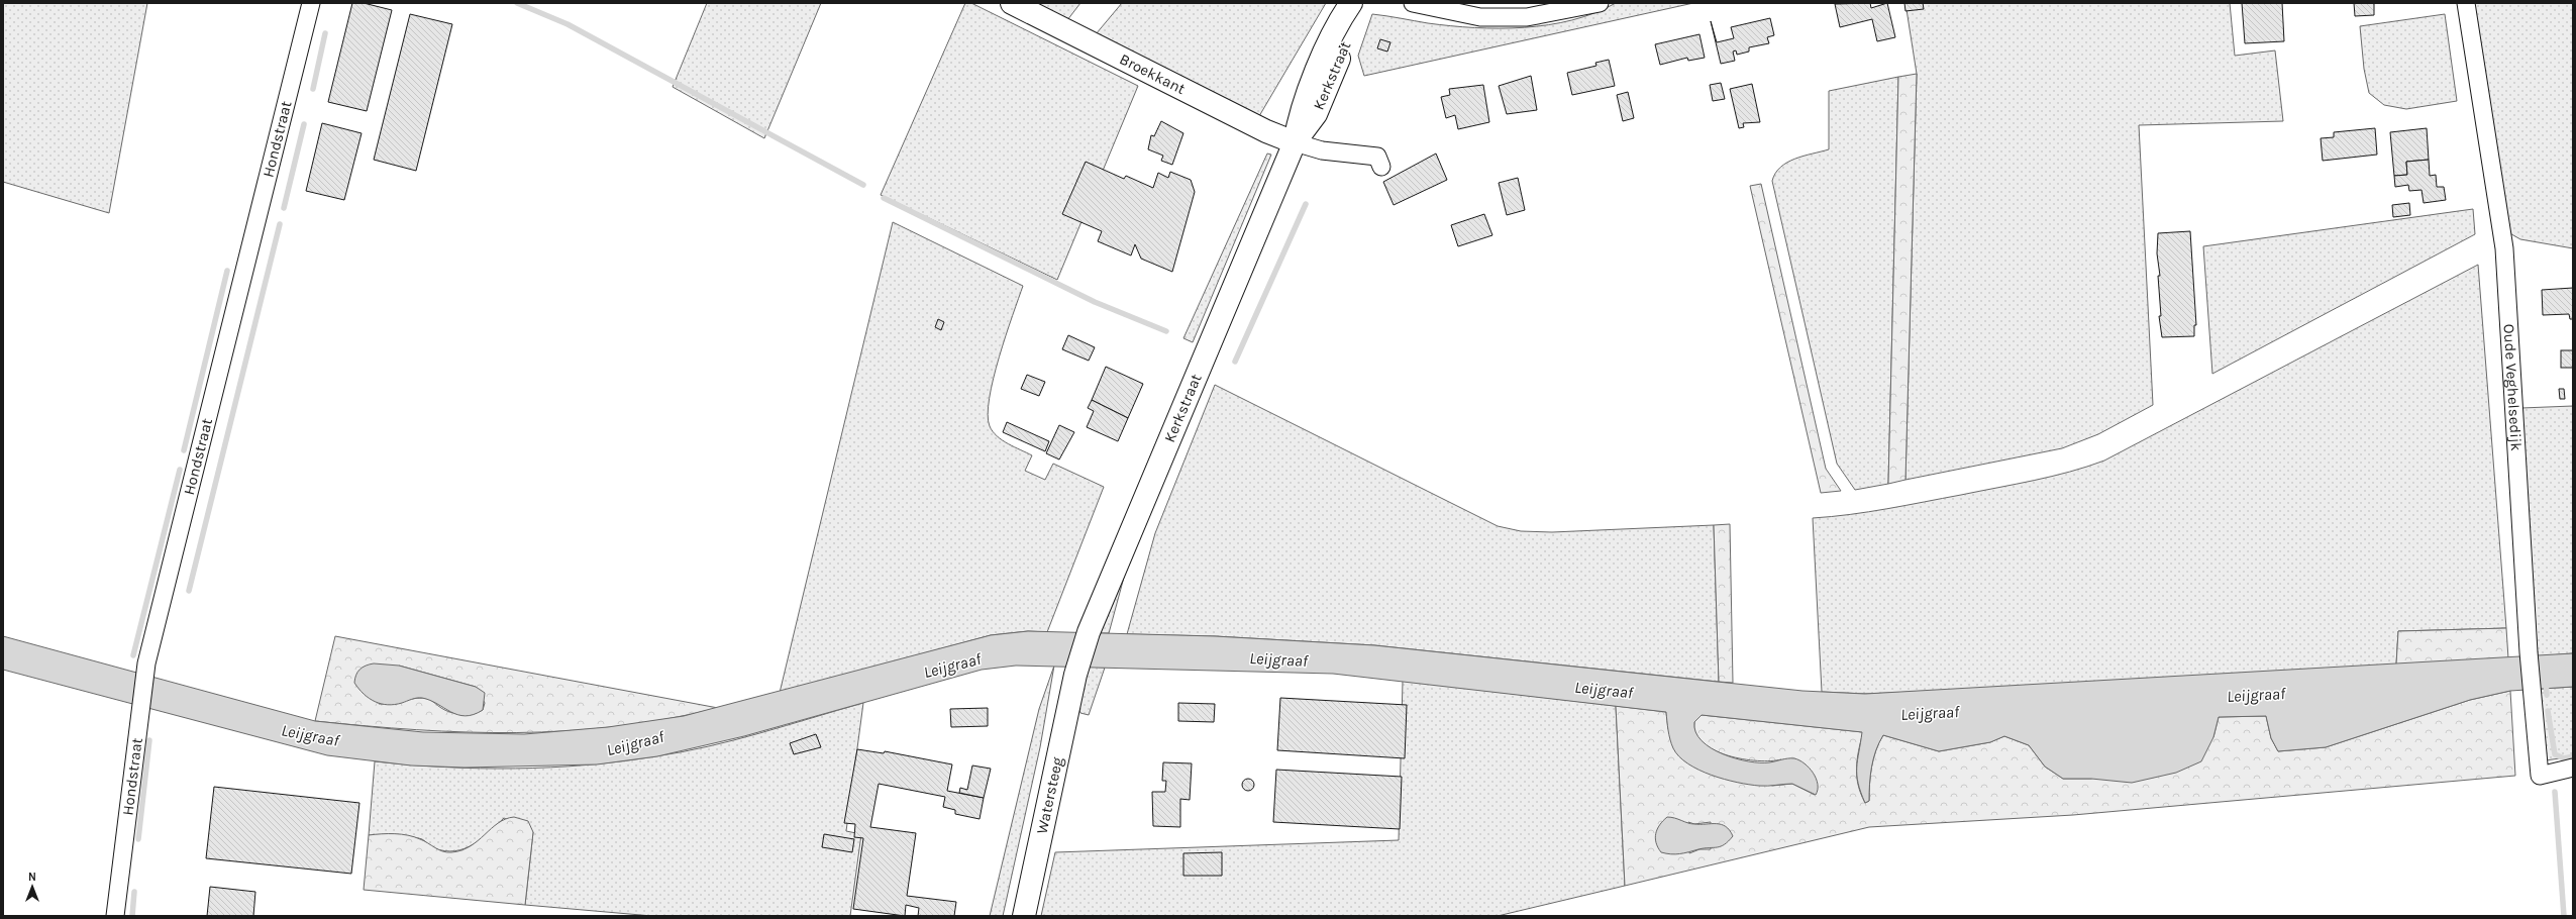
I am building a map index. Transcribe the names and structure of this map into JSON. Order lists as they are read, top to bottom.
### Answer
{
  "streets": {
    "street": [
      "Broekkant",
      "Kerkstraat",
      "Hondstraat",
      "Oude Veghelsedijk",
      "Watersteeg"
    ]
  },
  "crossings": [
    ["Broekkant", "Kerkstraat"],
    ["Kerkstraat", "Watersteeg"]
  ],
  "water": ["Leijgraaf"],
  "north": "top"
}
